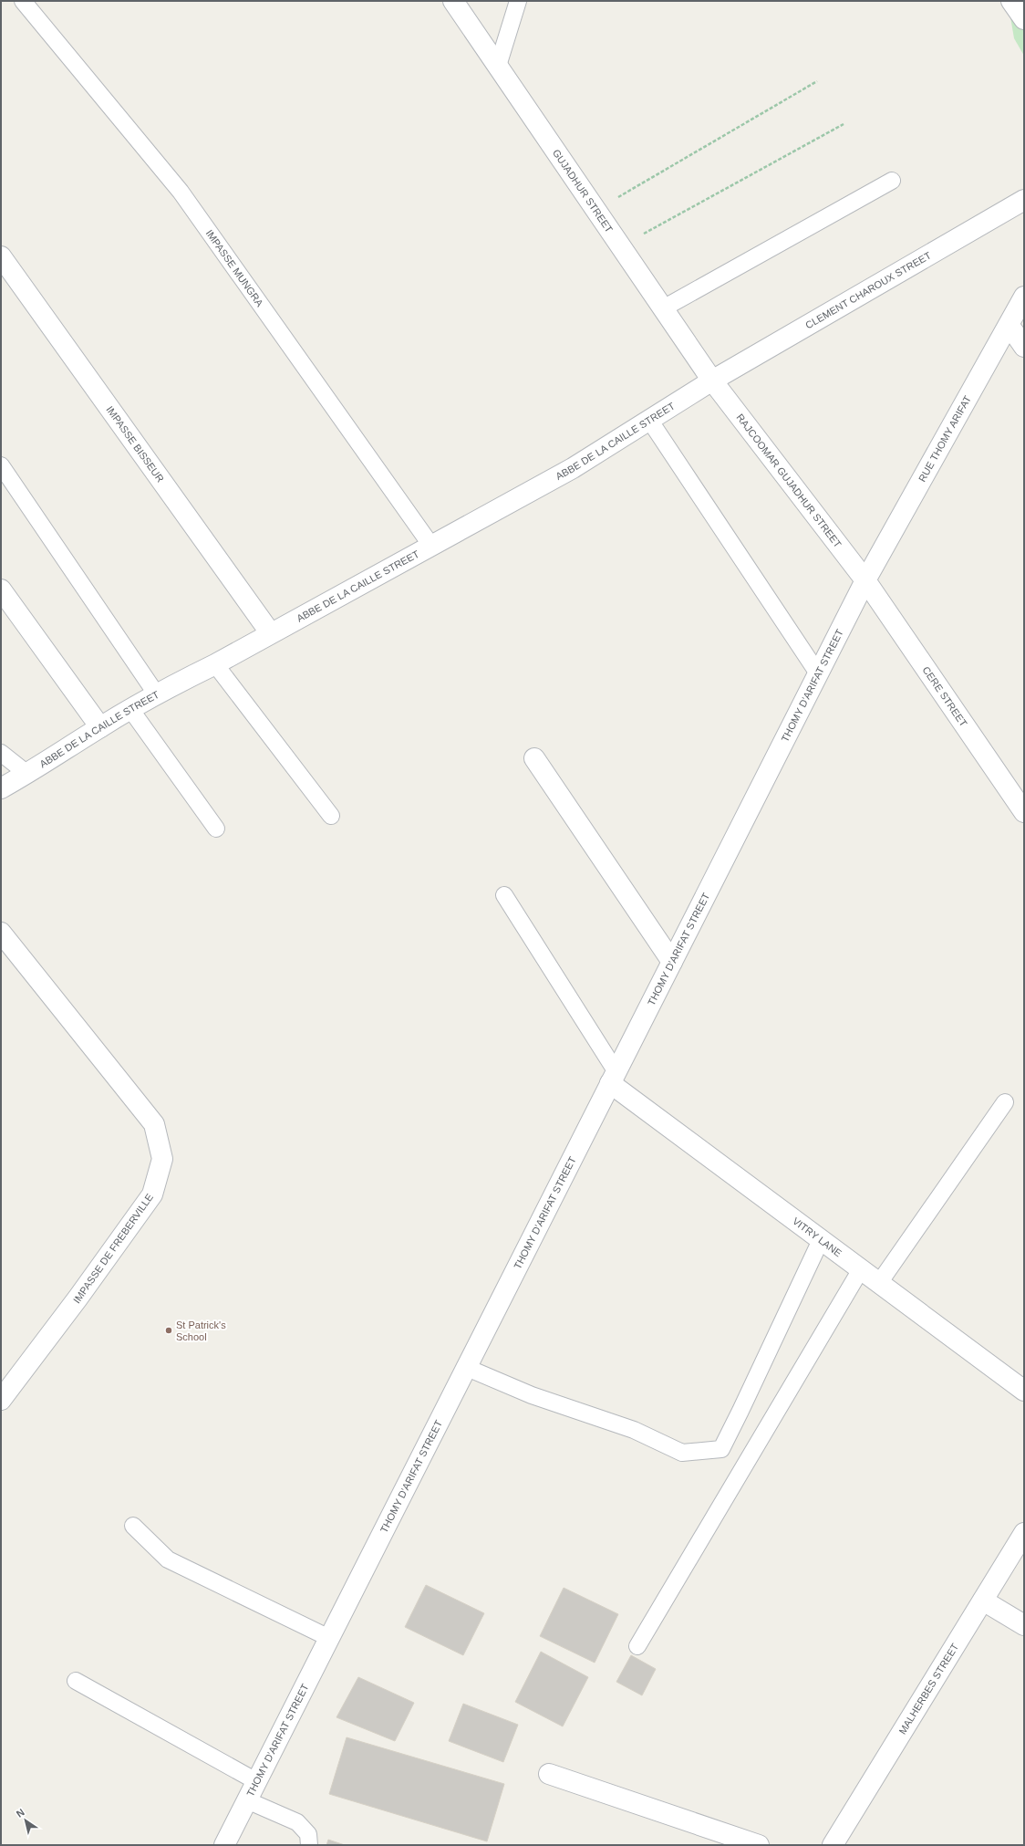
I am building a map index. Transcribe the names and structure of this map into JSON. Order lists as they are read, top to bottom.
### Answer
{
  "streets": {
    "street": [
      "GUJADHUR STREET",
      "CLEMENT CHAROUX STREET",
      "RUE THOMY ARIFAT",
      "ABBE DE LA CAILLE STREET",
      "IMPASSE BISSEUR",
      "RAJCOOMAR GUJADHUR STREET",
      "THOMY D'ARIFAT STREET",
      "CERE STREET",
      "VITRY LANE",
      "IMPASSE DE FREBERVILLE",
      "MALHERBES STREET"
    ],
    "lane": ["IMPASSE MUNGRA"]
  },
  "crossings": [
    ["GUJADHUR STREET", "CLEMENT CHAROUX STREET"],
    ["GUJADHUR STREET", "ABBE DE LA CAILLE STREET"],
    ["GUJADHUR STREET", "RAJCOOMAR GUJADHUR STREET"],
    ["IMPASSE MUNGRA", "ABBE DE LA CAILLE STREET"],
    ["CLEMENT CHAROUX STREET", "ABBE DE LA CAILLE STREET"],
    ["CLEMENT CHAROUX STREET", "RAJCOOMAR GUJADHUR STREET"],
    ["RUE THOMY ARIFAT", "RAJCOOMAR GUJADHUR STREET"],
    ["RUE THOMY ARIFAT", "THOMY D'ARIFAT STREET"],
    ["RUE THOMY ARIFAT", "CERE STREET"],
    ["ABBE DE LA CAILLE STREET", "IMPASSE BISSEUR"],
    ["ABBE DE LA CAILLE STREET", "RAJCOOMAR GUJADHUR STREET"],
    ["RAJCOOMAR GUJADHUR STREET", "THOMY D'ARIFAT STREET"],
    ["RAJCOOMAR GUJADHUR STREET", "CERE STREET"],
    ["THOMY D'ARIFAT STREET", "CERE STREET"],
    ["THOMY D'ARIFAT STREET", "VITRY LANE"]
  ],
  "places": ["St Patrick's School"],
  "north": "top left"
}
